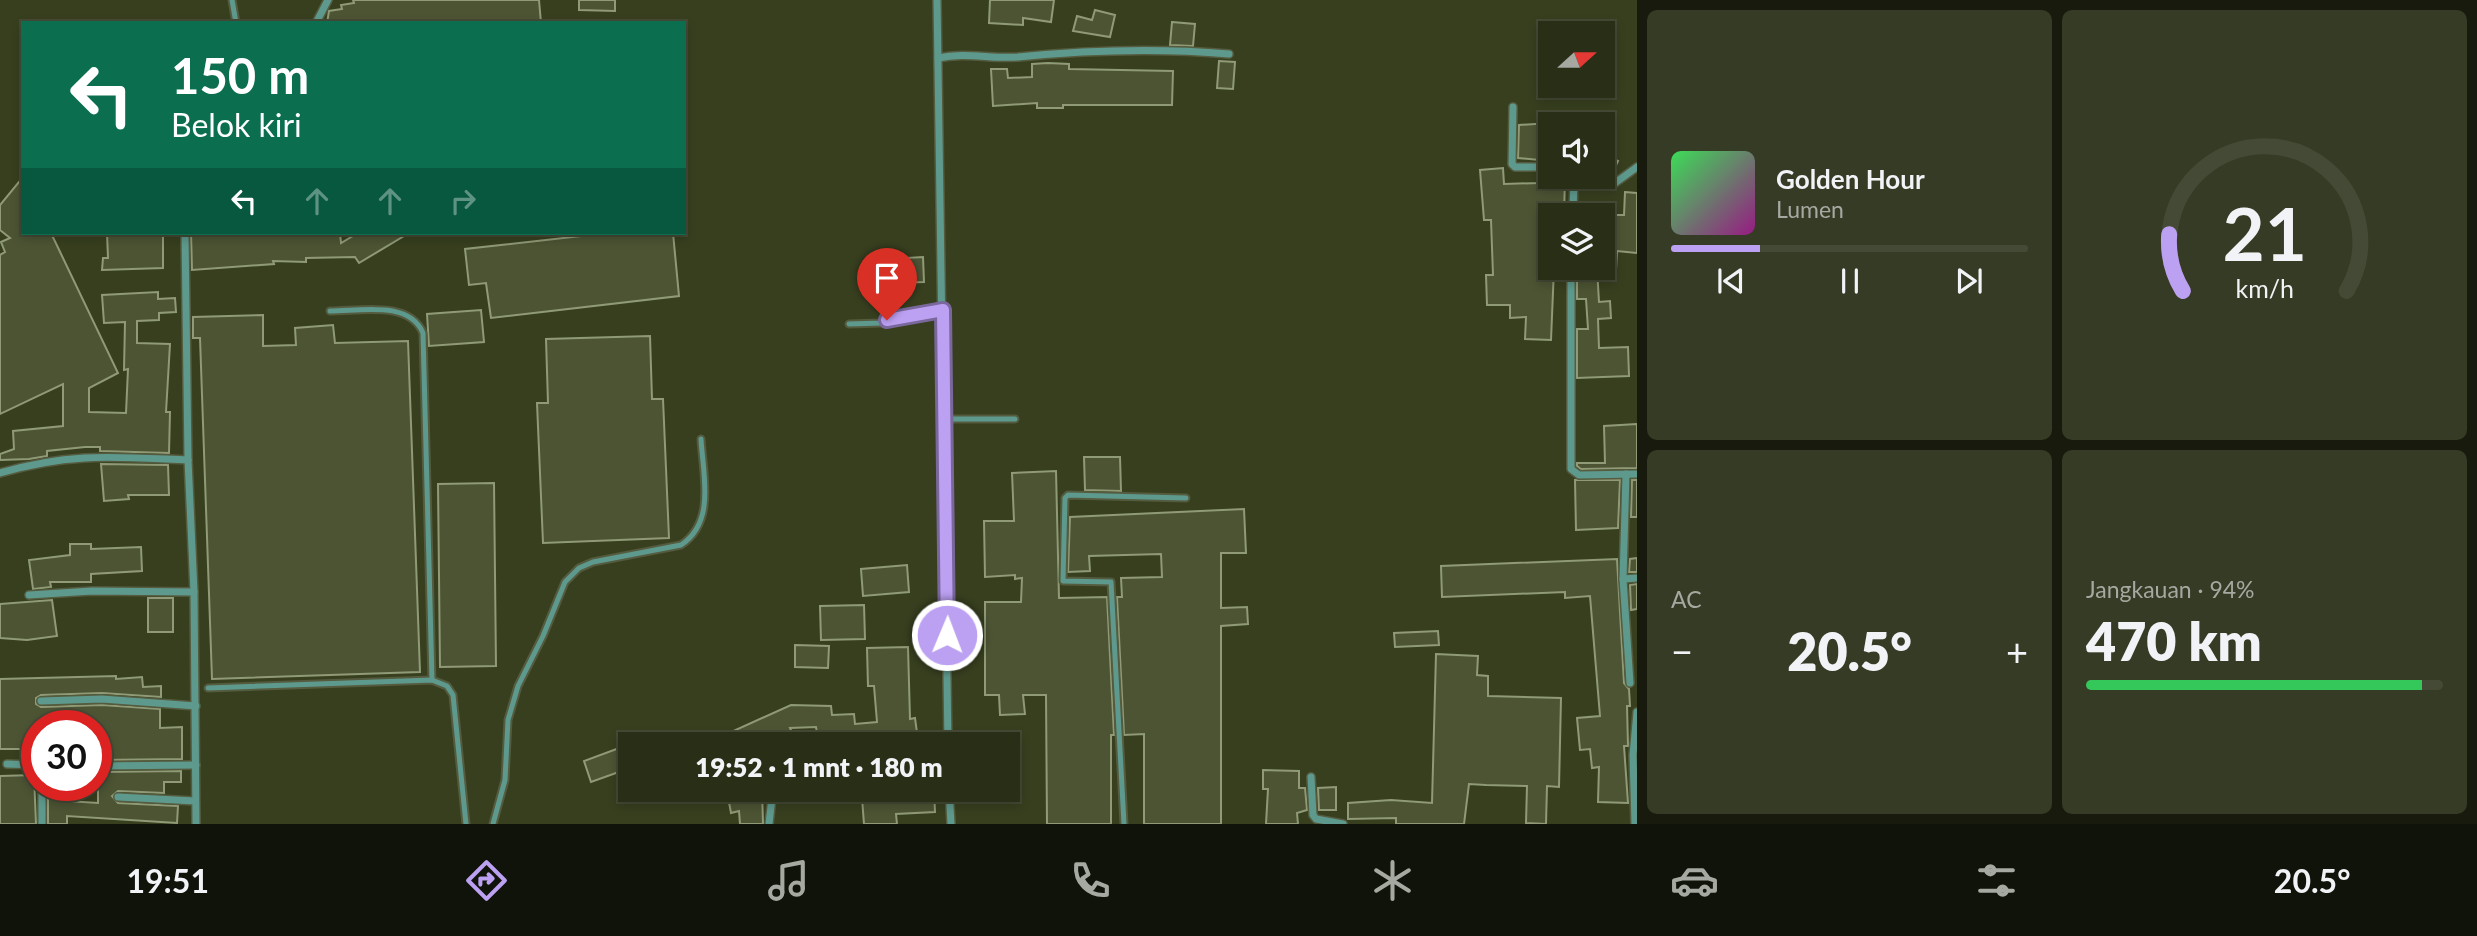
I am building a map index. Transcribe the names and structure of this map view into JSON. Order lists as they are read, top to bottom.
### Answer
{
  "north": "right",
  "page": {
    "turn": ["150 m", "Belok kiri"],
    "song": ["Golden Hour", "Lumen"],
    "tile": [
      "AC",
      ["Jangkauan · 94%", "470 km"]
    ],
    "heat": ["−", "20.5°", "+"],
    "limit": "30",
    "trip": "19:52 · 1 mnt · 180 m",
    "tabs": ["19:51", "20.5°"],
    "gauge": ["21", "km/h"]
  }
}
